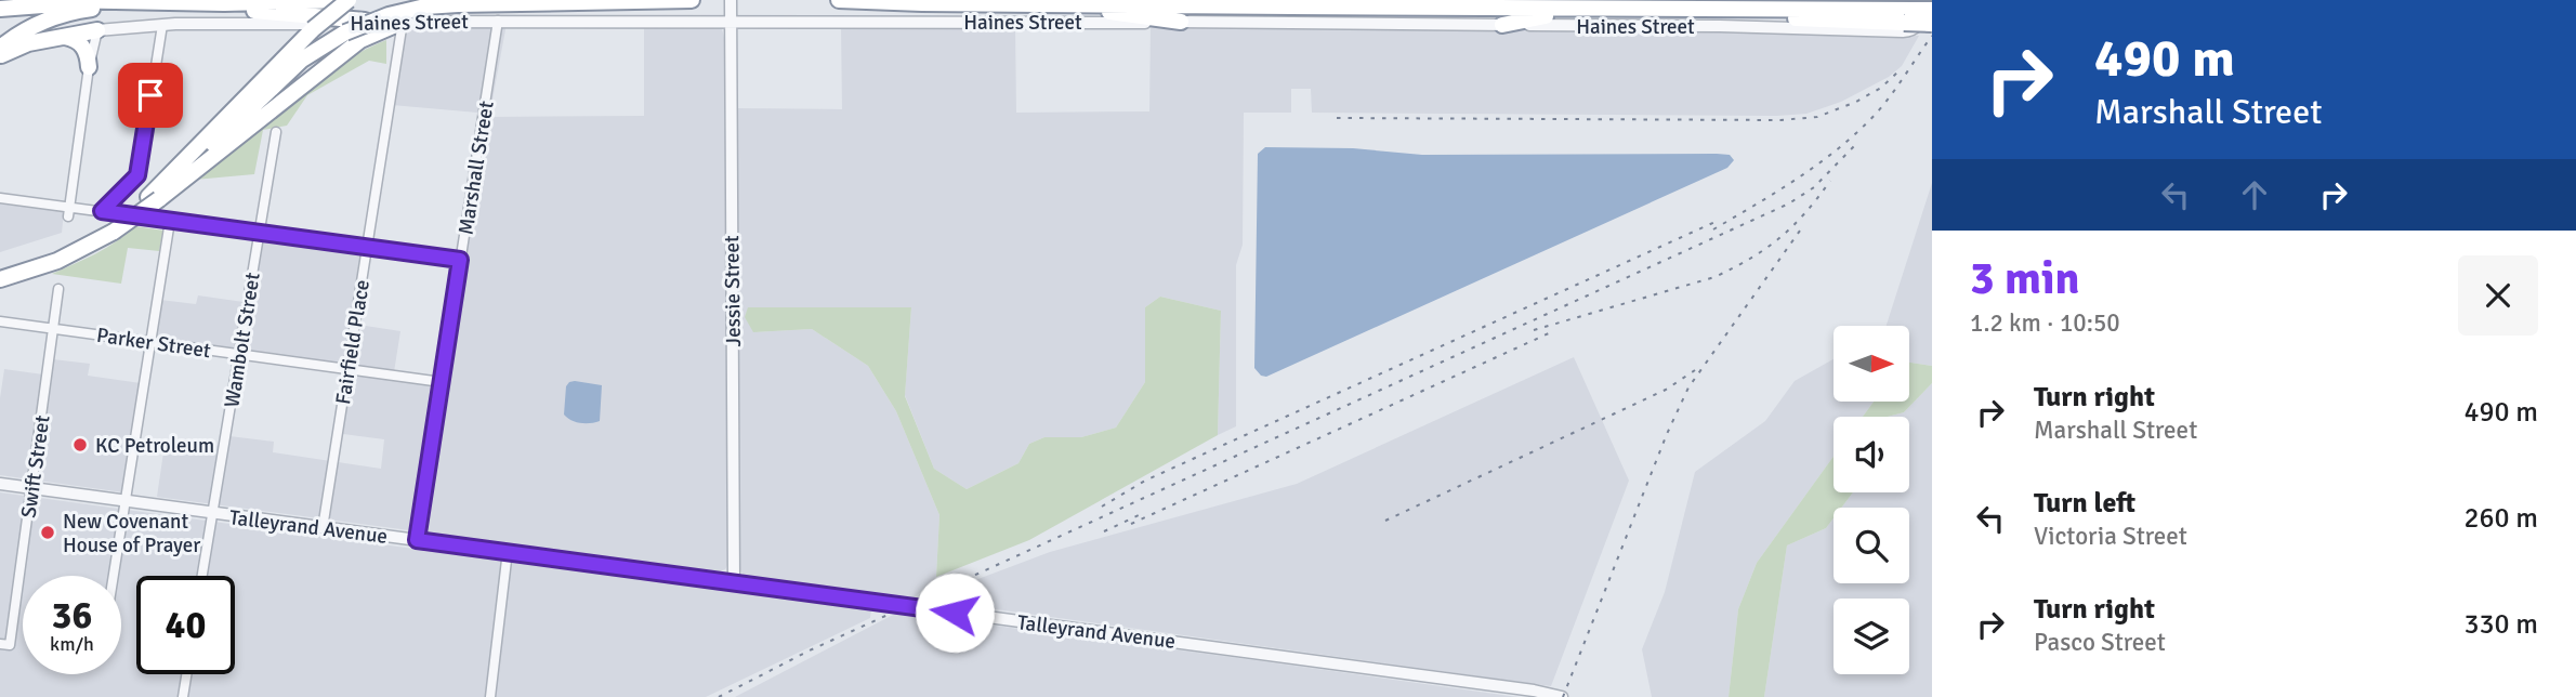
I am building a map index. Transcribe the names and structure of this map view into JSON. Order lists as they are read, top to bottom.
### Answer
{
  "streets": {
    "street": [
      "Haines Street",
      "Marshall Street",
      "Jessie Street",
      "Wambolt Street",
      "Parker Street",
      "Fairfield Place",
      "Swift Street",
      "Talleyrand Avenue"
    ]
  },
  "crossings": [
    ["Haines Street", "Marshall Street"],
    ["Haines Street", "Jessie Street"],
    ["Haines Street", "Fairfield Place"],
    ["Marshall Street", "Parker Street"],
    ["Marshall Street", "Talleyrand Avenue"],
    ["Jessie Street", "Talleyrand Avenue"],
    ["Wambolt Street", "Parker Street"],
    ["Wambolt Street", "Talleyrand Avenue"],
    ["Parker Street", "Fairfield Place"],
    ["Parker Street", "Swift Street"],
    ["Fairfield Place", "Talleyrand Avenue"],
    ["Swift Street", "Talleyrand Avenue"]
  ],
  "places": ["KC Petroleum", "New Covenant House of Prayer"],
  "north": "right",
  "page": {
    "turn": ["490 m", "Marshall Street"],
    "heading": ["3 min", "1.2 km · 10:50"],
    "list": [
      {
        "name": "Turn right",
        "note": "Marshall Street",
        "value": "490 m"
      },
      {
        "name": "Turn left",
        "note": "Victoria Street",
        "value": "260 m"
      },
      {
        "name": "Turn right",
        "note": "Pasco Street",
        "value": "330 m"
      }
    ],
    "speed": "36 km/h",
    "limit": "40"
  }
}
